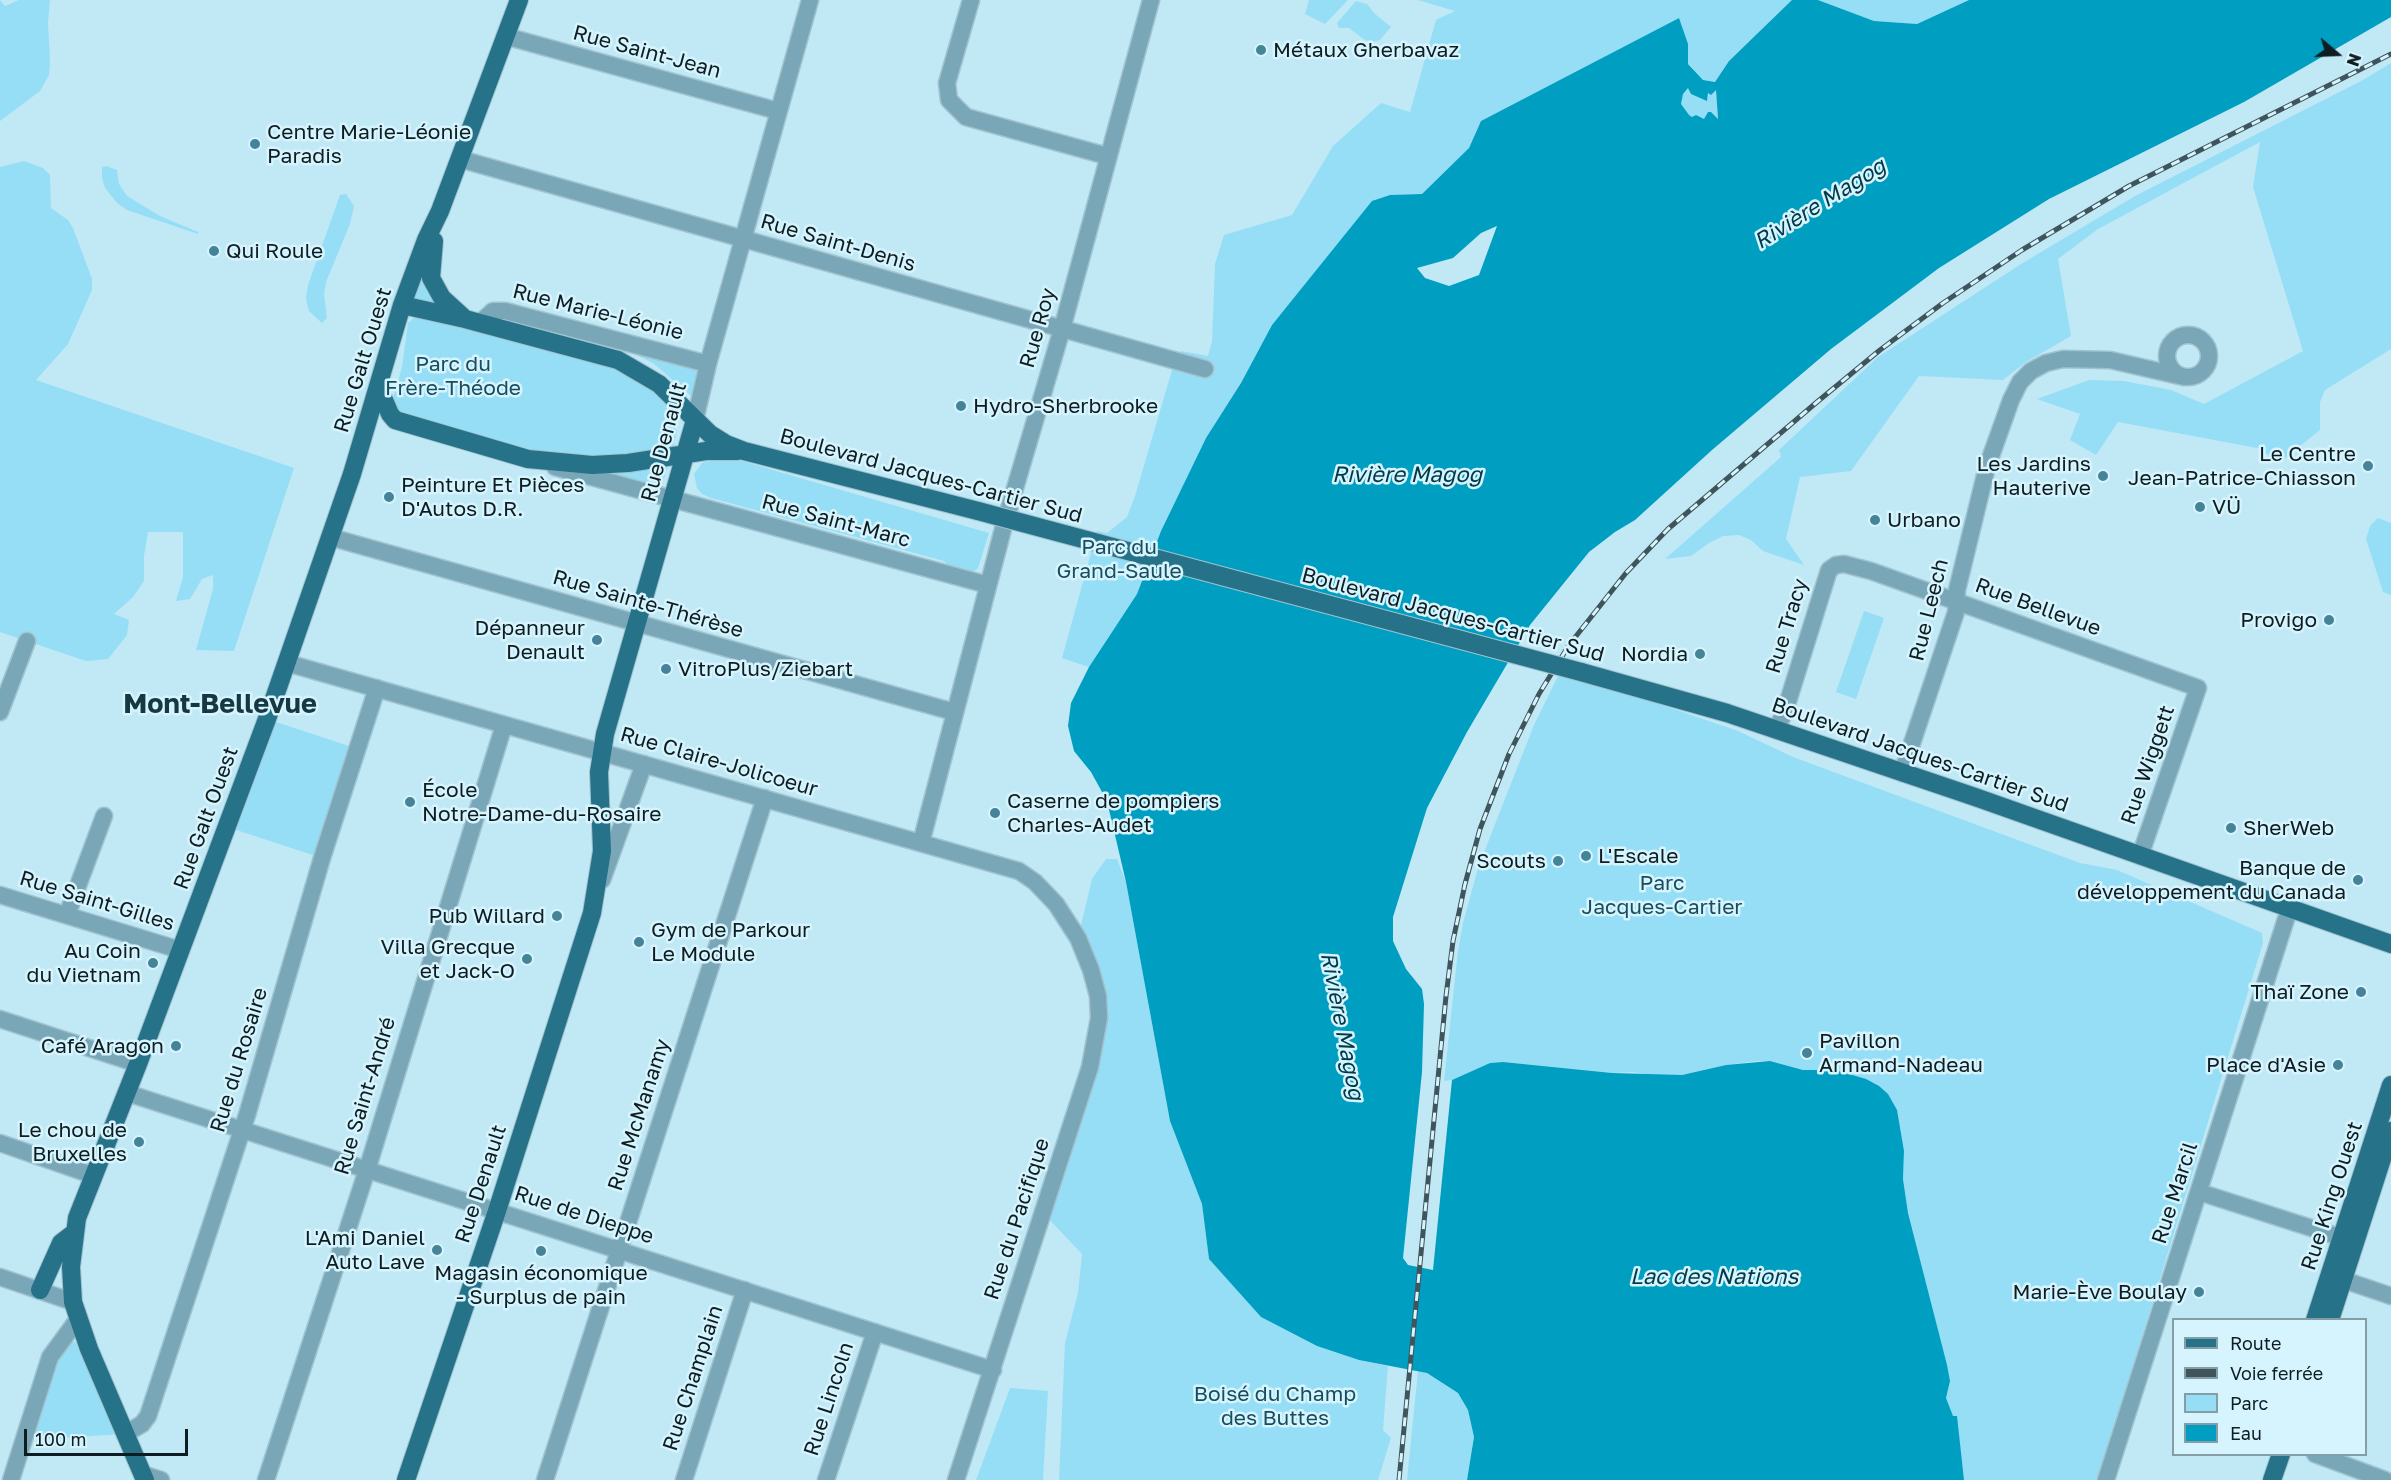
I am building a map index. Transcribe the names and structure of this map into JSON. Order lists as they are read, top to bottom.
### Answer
{
  "streets": {
    "main road": [
      "Rue Marie-Léonie",
      "Rue Galt Ouest",
      "Rue Denault",
      "Boulevard Jacques-Cartier Sud",
      "Rue King Ouest"
    ],
    "street": [
      "Rue Saint-Jean",
      "Rue Saint-Denis",
      "Rue Roy",
      "Rue Saint-Marc",
      "Rue Sainte-Thérèse",
      "Rue Bellevue",
      "Rue Leech",
      "Rue Tracy",
      "Rue Claire-Jolicoeur",
      "Rue Wiggett",
      "Rue Saint-Gilles",
      "Rue du Rosaire",
      "Rue Saint-André",
      "Rue McManamy",
      "Rue Marcil",
      "Rue de Dieppe",
      "Rue du Pacifique",
      "Rue Champlain",
      "Rue Lincoln"
    ]
  },
  "crossings": [
    ["Rue Saint-Jean", "Rue Galt Ouest"],
    ["Rue Saint-Jean", "Rue Denault"],
    ["Rue Saint-Denis", "Rue Roy"],
    ["Rue Saint-Denis", "Rue Galt Ouest"],
    ["Rue Saint-Denis", "Rue Denault"],
    ["Rue Marie-Léonie", "Rue Galt Ouest"],
    ["Rue Marie-Léonie", "Rue Denault"],
    ["Rue Marie-Léonie", "Boulevard Jacques-Cartier Sud"],
    ["Rue Roy", "Rue Saint-Marc"],
    ["Rue Roy", "Rue Sainte-Thérèse"],
    ["Rue Roy", "Rue Claire-Jolicoeur"],
    ["Rue Galt Ouest", "Boulevard Jacques-Cartier Sud"],
    ["Rue Galt Ouest", "Rue Sainte-Thérèse"],
    ["Rue Galt Ouest", "Rue Claire-Jolicoeur"],
    ["Rue Galt Ouest", "Rue Saint-Gilles"],
    ["Rue Galt Ouest", "Rue du Rosaire"],
    ["Rue Galt Ouest", "Rue de Dieppe"],
    ["Rue Denault", "Boulevard Jacques-Cartier Sud"],
    ["Rue Denault", "Rue Saint-Marc"],
    ["Rue Denault", "Rue Sainte-Thérèse"],
    ["Rue Denault", "Rue Claire-Jolicoeur"],
    ["Rue Denault", "Rue de Dieppe"],
    ["Boulevard Jacques-Cartier Sud", "Rue Saint-Marc"],
    ["Boulevard Jacques-Cartier Sud", "Rue Leech"],
    ["Boulevard Jacques-Cartier Sud", "Rue Tracy"],
    ["Boulevard Jacques-Cartier Sud", "Rue Wiggett"],
    ["Boulevard Jacques-Cartier Sud", "Rue Marcil"],
    ["Rue Bellevue", "Rue Leech"],
    ["Rue Bellevue", "Rue Tracy"],
    ["Rue Bellevue", "Rue Wiggett"],
    ["Rue Claire-Jolicoeur", "Rue du Rosaire"],
    ["Rue Claire-Jolicoeur", "Rue Saint-André"],
    ["Rue Claire-Jolicoeur", "Rue McManamy"],
    ["Rue Claire-Jolicoeur", "Rue du Pacifique"],
    ["Rue du Rosaire", "Rue de Dieppe"],
    ["Rue Saint-André", "Rue de Dieppe"],
    ["Rue McManamy", "Rue de Dieppe"],
    ["Rue de Dieppe", "Rue du Pacifique"],
    ["Rue de Dieppe", "Rue Champlain"],
    ["Rue de Dieppe", "Rue Lincoln"]
  ],
  "districts": ["Mont-Bellevue"],
  "water": ["Rivière Magog", "Lac des Nations"],
  "parks": [
    "Parc du Frère-Théode",
    "Parc du Grand-Saule",
    "Parc Jacques-Cartier",
    "Boisé du Champ des Buttes"
  ],
  "places": [
    "Métaux Gherbavaz",
    "Centre Marie-Léonie Paradis",
    "Qui Roule",
    "Hydro-Sherbrooke",
    "Le Centre Jean-Patrice-Chiasson",
    "Les Jardins Hauterive",
    "Peinture Et Pièces D'Autos D.R.",
    "VÜ",
    "Urbano",
    "Provigo",
    "Dépanneur Denault",
    "Nordia",
    "VitroPlus/Ziebart",
    "École Notre-Dame-du-Rosaire",
    "Caserne de pompiers Charles-Audet",
    "SherWeb",
    "L'Escale",
    "Scouts",
    "Banque de développement du Canada",
    "Pub Willard",
    "Gym de Parkour Le Module",
    "Villa Grecque et Jack-O",
    "Au Coin du Vietnam",
    "Thaï Zone",
    "Café Aragon",
    "Pavillon Armand-Nadeau",
    "Place d'Asie",
    "Le chou de Bruxelles",
    "L'Ami Daniel Auto Lave",
    "Magasin économique - Surplus de pain",
    "Marie-Ève Boulay"
  ],
  "legend": [
    "Route",
    "Voie ferrée",
    "Parc",
    "Eau"
  ],
  "scale_bar": "100 m",
  "north": "right"
}
